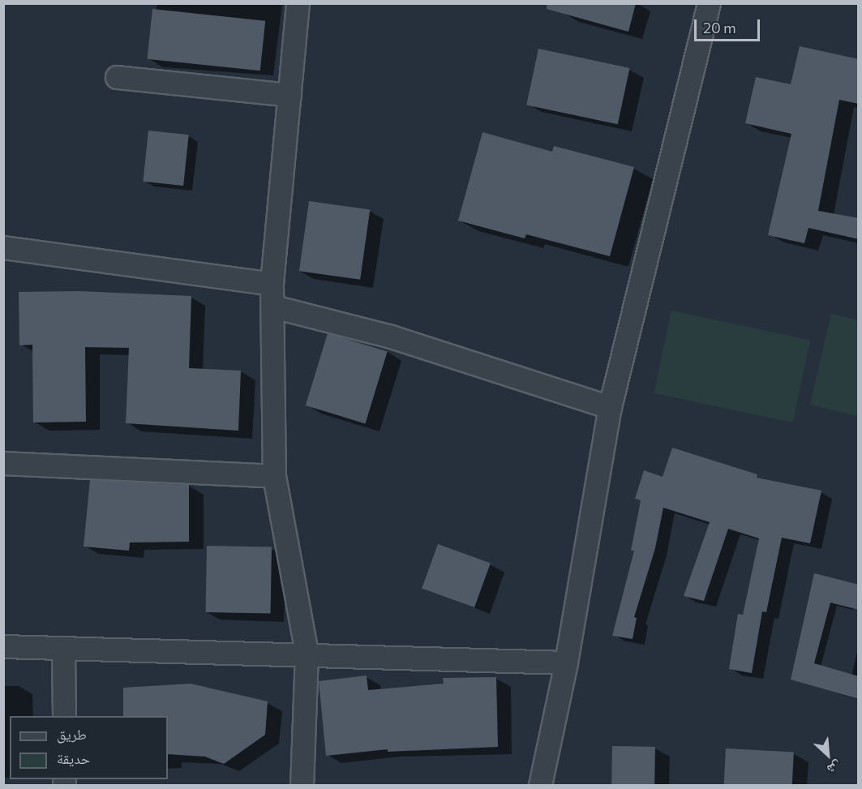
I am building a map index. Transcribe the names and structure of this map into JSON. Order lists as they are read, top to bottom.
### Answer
{
  "legend": ["طريق", "حديقة"],
  "scale_bar": "20 m",
  "north": "bottom right"
}
